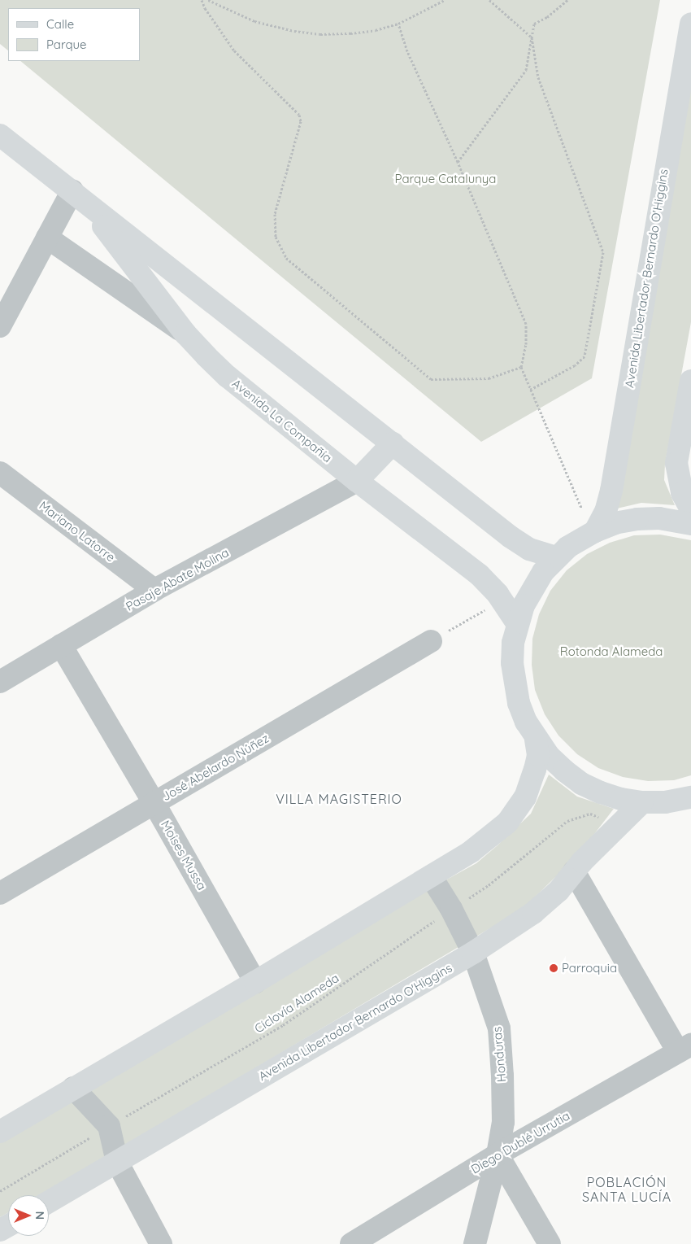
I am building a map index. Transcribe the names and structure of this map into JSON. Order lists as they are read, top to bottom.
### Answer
{
  "streets": {
    "main road": ["Avenida Libertador Bernardo O'Higgins", "Avenida La Compañía"],
    "street": [
      "Mariano Latorre",
      "Pasaje Abate Molina",
      "José Abelardo Núñez",
      "Moises Mussa",
      "Honduras",
      "Diego Dublé Urrutia"
    ],
    "path": ["Ciclovía Alameda"]
  },
  "crossings": [
    ["Avenida Libertador Bernardo O'Higgins", "Honduras"],
    ["Avenida La Compañía", "Pasaje Abate Molina"],
    ["Mariano Latorre", "Pasaje Abate Molina"],
    ["Pasaje Abate Molina", "Moises Mussa"],
    ["José Abelardo Núñez", "Moises Mussa"],
    ["Ciclovía Alameda", "Honduras"],
    ["Honduras", "Diego Dublé Urrutia"]
  ],
  "districts": ["VILLA MAGISTERIO", "POBLACIÓN SANTA LUCÍA"],
  "parks": ["Parque Catalunya", "Rotonda Alameda"],
  "places": ["Parroquia"],
  "legend": ["Calle", "Parque"],
  "north": "right"
}
